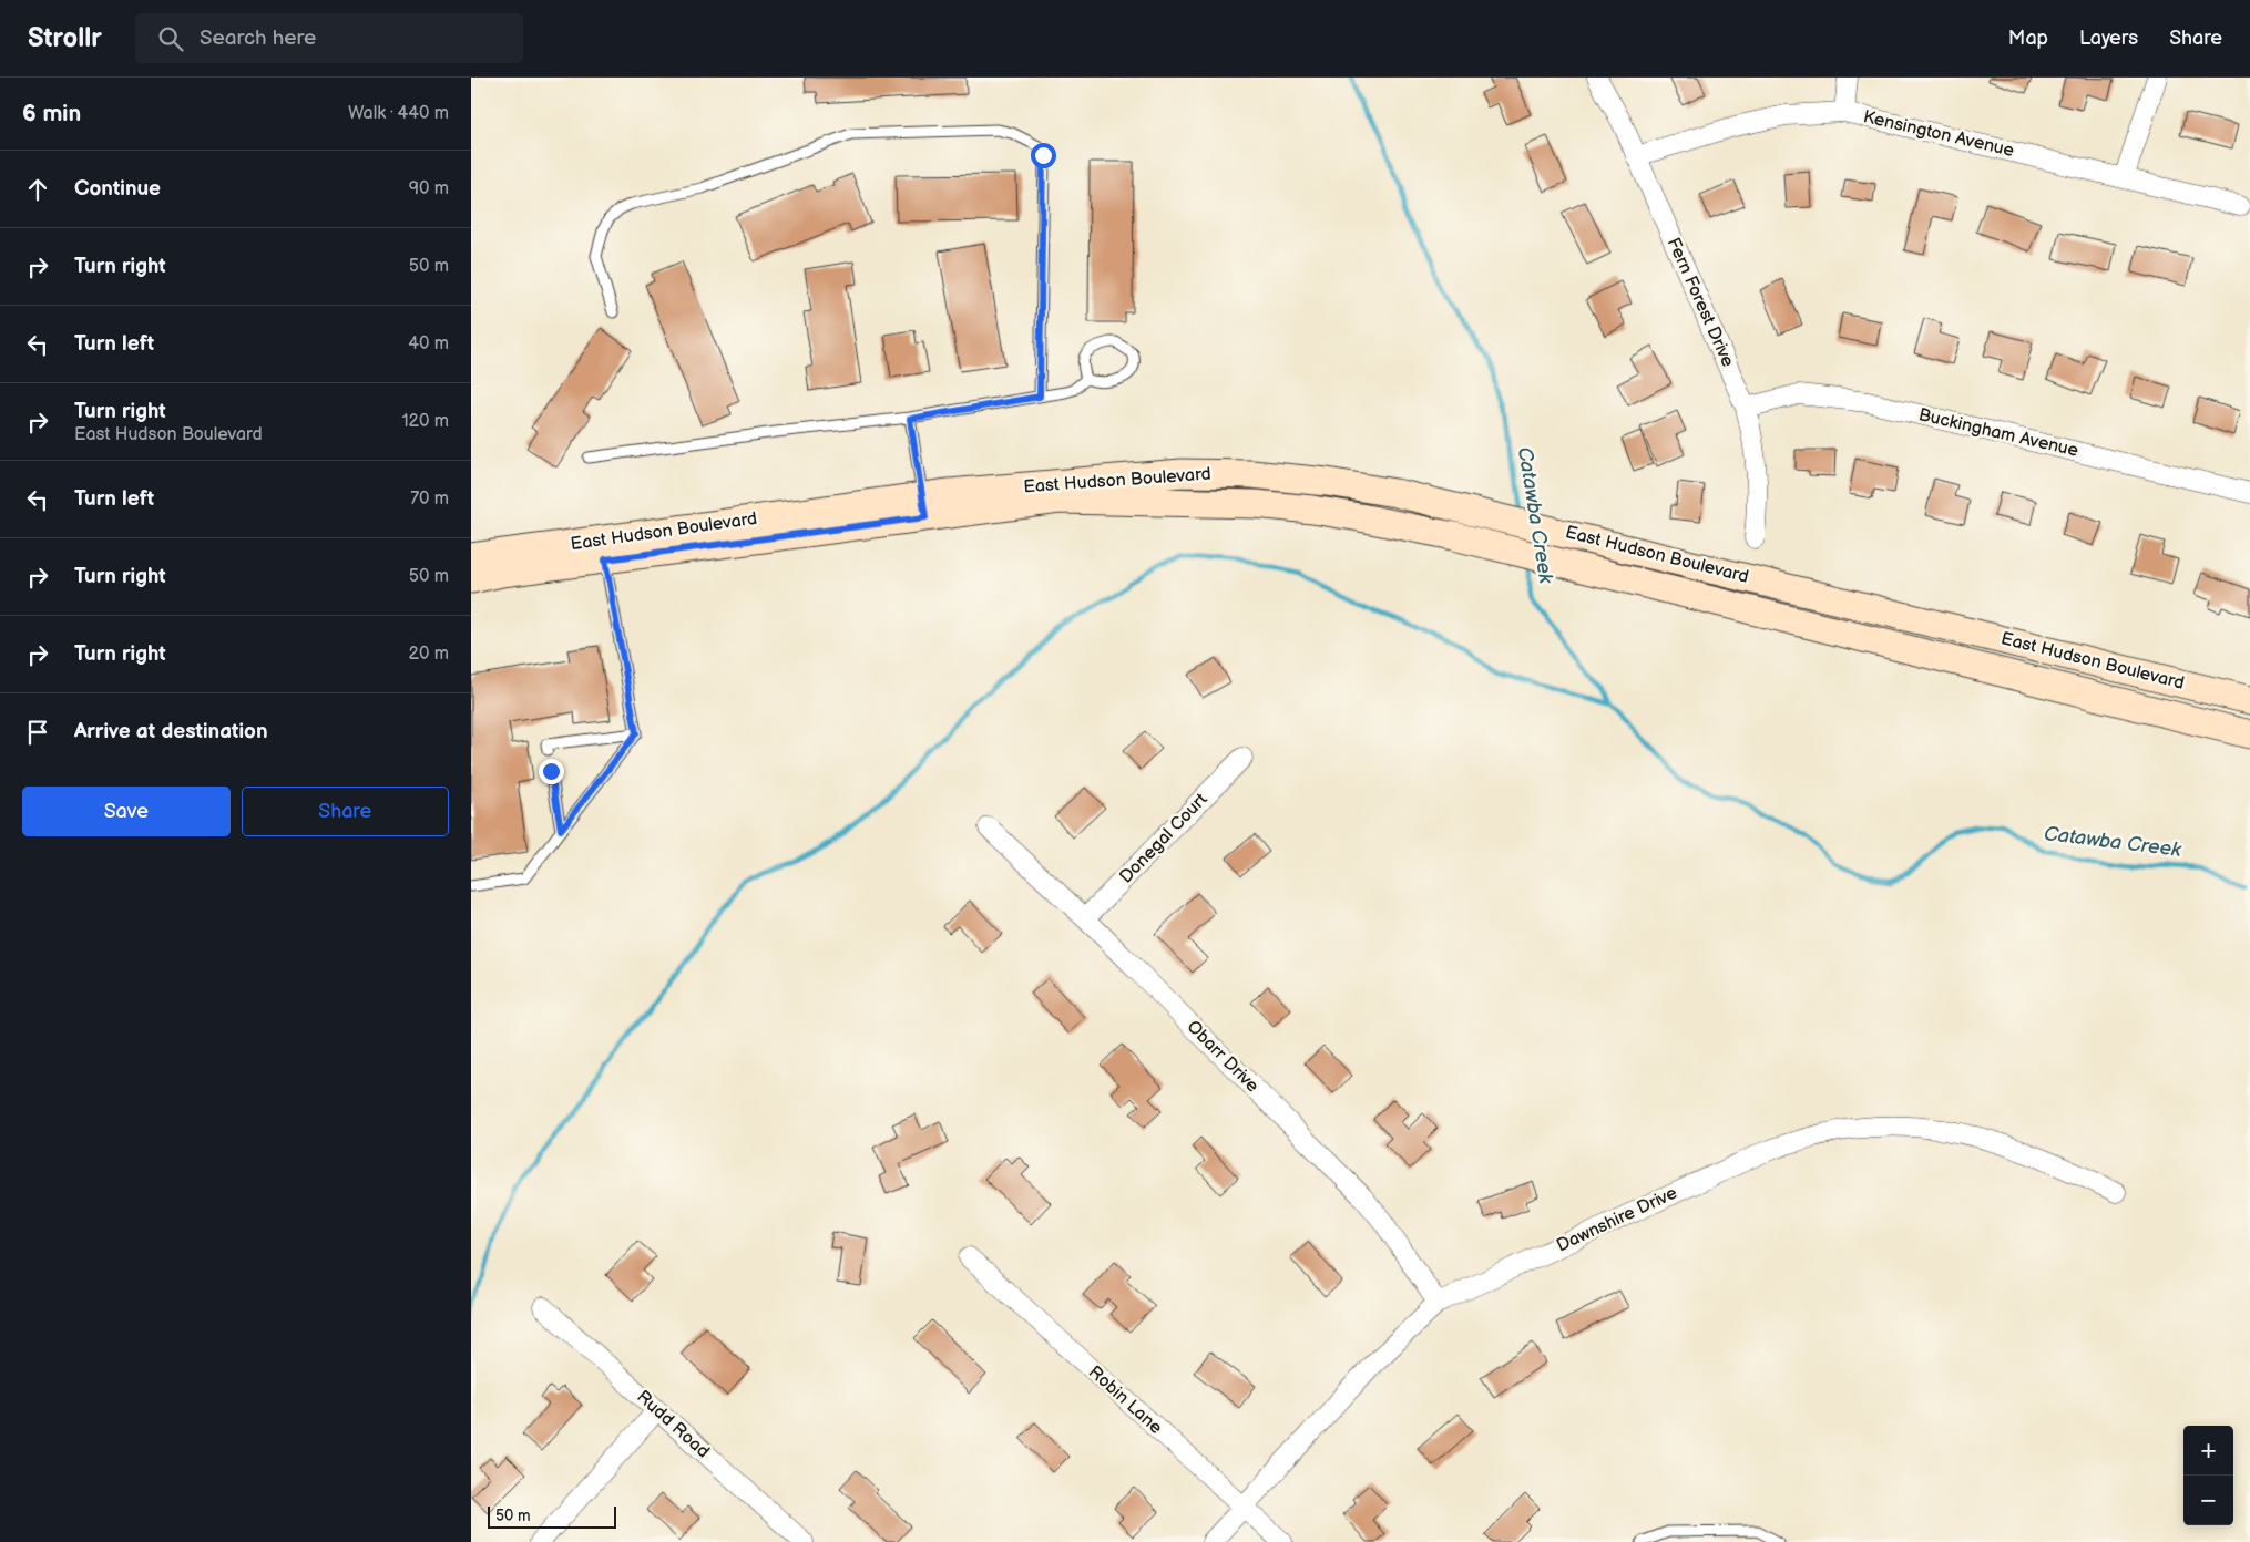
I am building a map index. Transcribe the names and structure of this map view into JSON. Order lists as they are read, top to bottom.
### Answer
{
  "streets": {
    "main road": ["East Hudson Boulevard"],
    "street": [
      "Kensington Avenue",
      "Fern Forest Drive",
      "Buckingham Avenue",
      "Donegal Court",
      "Obarr Drive",
      "Dawnshire Drive",
      "Robin Lane",
      "Rudd Road"
    ]
  },
  "crossings": [
    ["Kensington Avenue", "Fern Forest Drive"],
    ["Fern Forest Drive", "Buckingham Avenue"],
    ["Donegal Court", "Obarr Drive"],
    ["Obarr Drive", "Dawnshire Drive"],
    ["Dawnshire Drive", "Robin Lane"]
  ],
  "water": ["Catawba Creek"],
  "scale_bar": "50 m",
  "page": {
    "header": "Strollr",
    "search": "Search here",
    "nav": ["Map", "Layers", "Share"],
    "heading": ["6 min", "Walk · 440 m"],
    "list": [
      ["Continue", "90 m"],
      ["Turn right", "50 m"],
      ["Turn left", "40 m"],
      ["Turn right", "East Hudson Boulevard", "120 m"],
      ["Turn left", "70 m"],
      ["Turn right", "50 m"],
      ["Turn right", "20 m"],
      "Arrive at destination"
    ],
    "buttons": ["Save", "Share"],
    "map_buttons": ["+", "−"],
    "scale": "50 m"
  }
}
